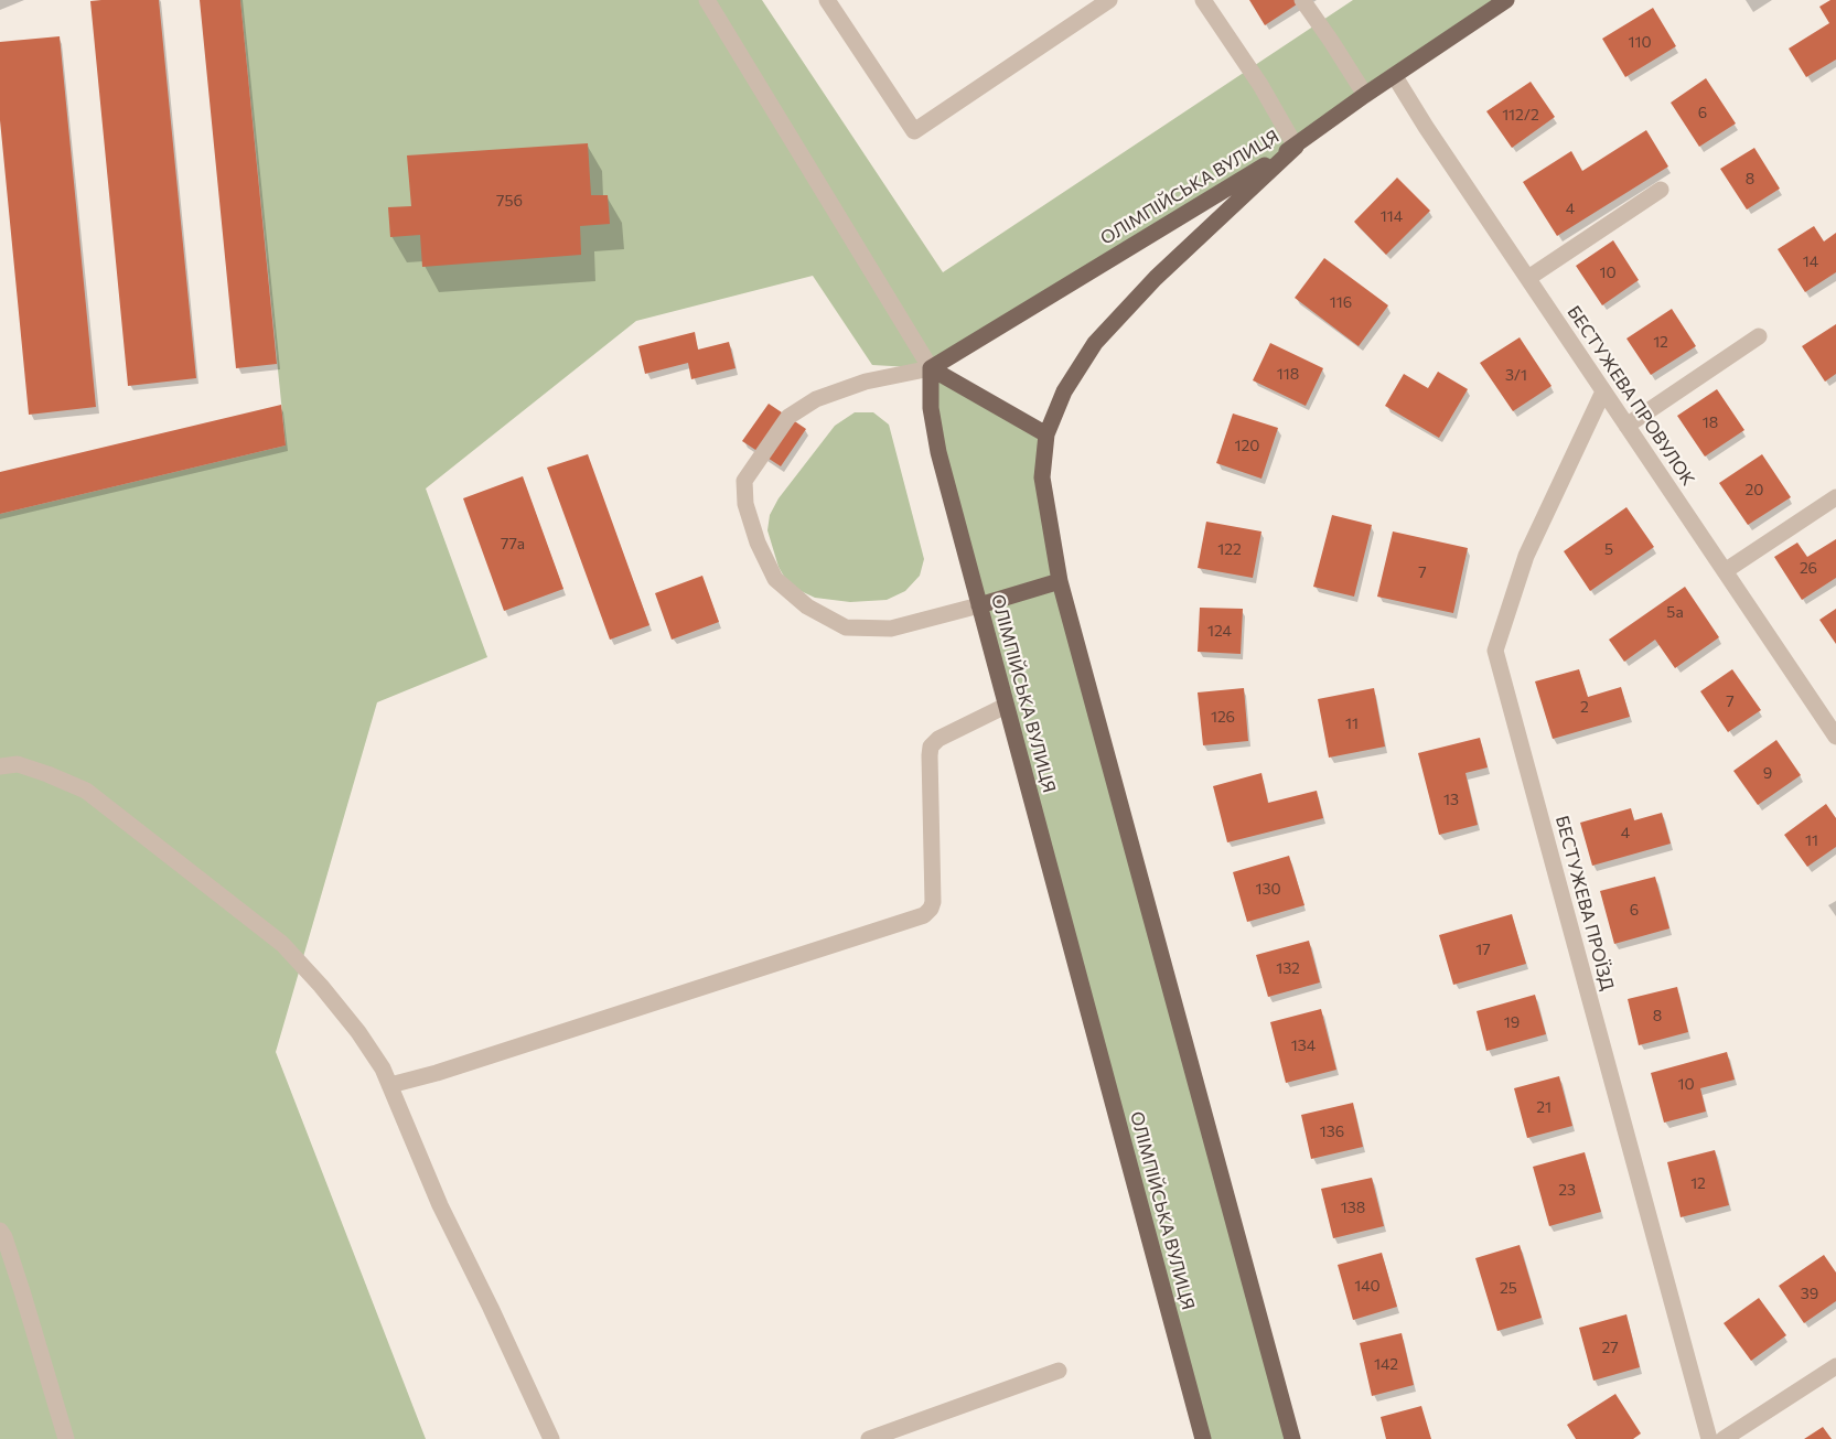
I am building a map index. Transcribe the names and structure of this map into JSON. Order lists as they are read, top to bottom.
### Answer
{
  "streets": {
    "main road": ["ОЛІМПІЙСЬКА ВУЛИЦЯ"],
    "street": ["БЕСТУЖЕВА ПРОВУЛОК", "БЕСТУЖЕВА ПРОЇЗД"]
  },
  "crossings": [
    ["ОЛІМПІЙСЬКА ВУЛИЦЯ", "БЕСТУЖЕВА ПРОВУЛОК"],
    ["БЕСТУЖЕВА ПРОВУЛОК", "БЕСТУЖЕВА ПРОЇЗД"]
  ],
  "house_numbers": [
    "110",
    "6",
    "112/2",
    "8",
    "75б",
    "4",
    "114",
    "14",
    "10",
    "116",
    "12",
    "118",
    "3/1",
    "18",
    "120",
    "20",
    "77а",
    "122",
    "5",
    "26",
    "7",
    "5а",
    "124",
    "7",
    "2",
    "126",
    "11",
    "9",
    "13",
    "4",
    "11",
    "130",
    "6",
    "17",
    "132",
    "8",
    "19",
    "134",
    "10",
    "21",
    "136",
    "12",
    "23",
    "138",
    "140",
    "25",
    "39",
    "27",
    "142"
  ]
}
